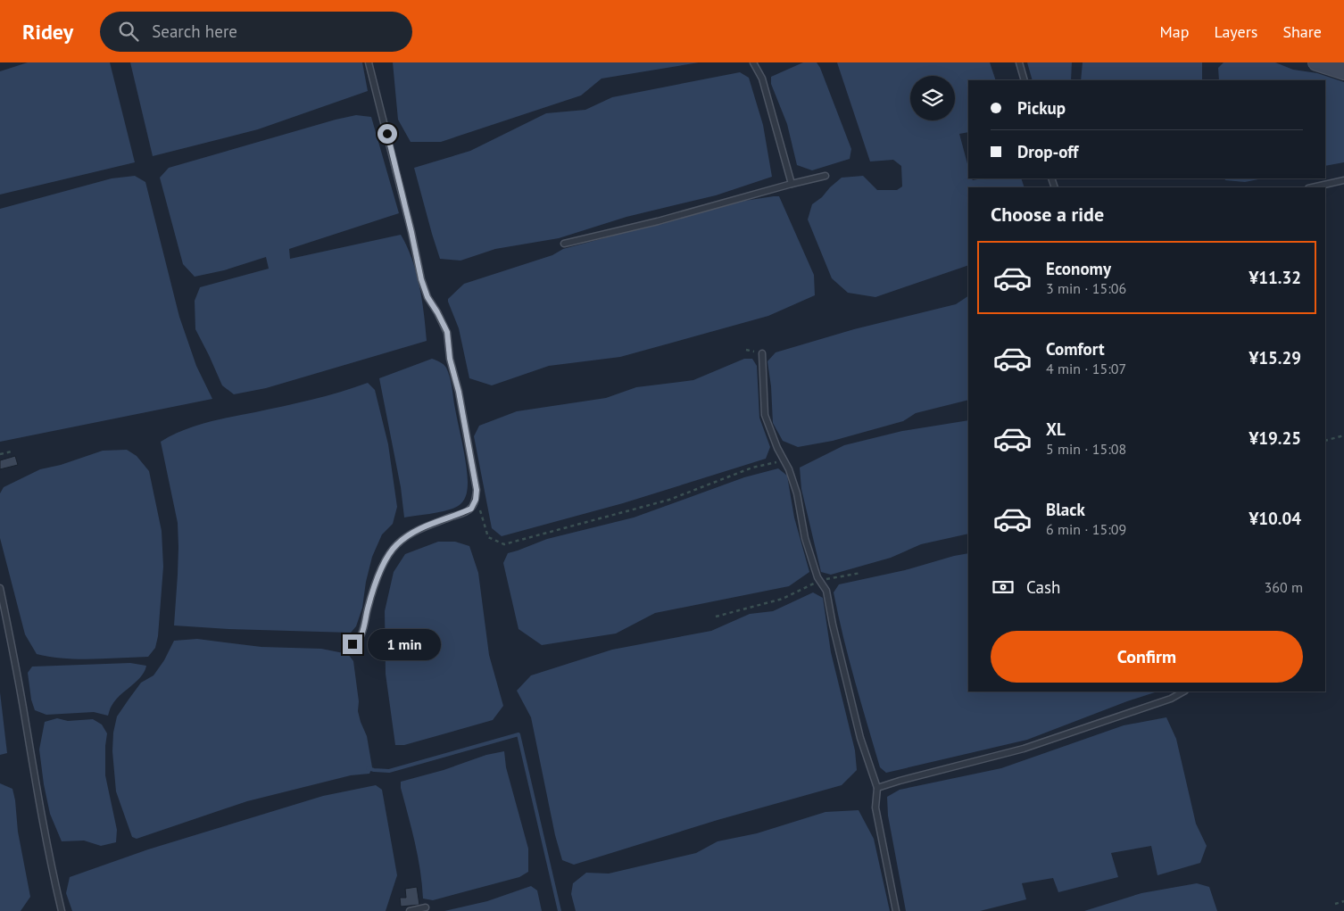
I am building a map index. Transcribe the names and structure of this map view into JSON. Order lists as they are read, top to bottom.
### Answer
{
  "page": {
    "header": "Ridey",
    "search": "Search here",
    "nav": ["Map", "Layers", "Share"],
    "banner": ["Pickup", "Drop-off"],
    "heading": "Choose a ride",
    "list": [
      {
        "name": "Economy",
        "note": "3 min · 15:06",
        "value": "¥11.32"
      },
      {
        "name": "Comfort",
        "note": "4 min · 15:07",
        "value": "¥15.29"
      },
      {
        "name": "XL",
        "note": "5 min · 15:08",
        "value": "¥19.25"
      },
      {
        "name": "Black",
        "note": "6 min · 15:09",
        "value": "¥10.04"
      }
    ],
    "pay": ["Cash", "360 m"],
    "buttons": "Confirm",
    "bubble": "1 min"
  }
}
